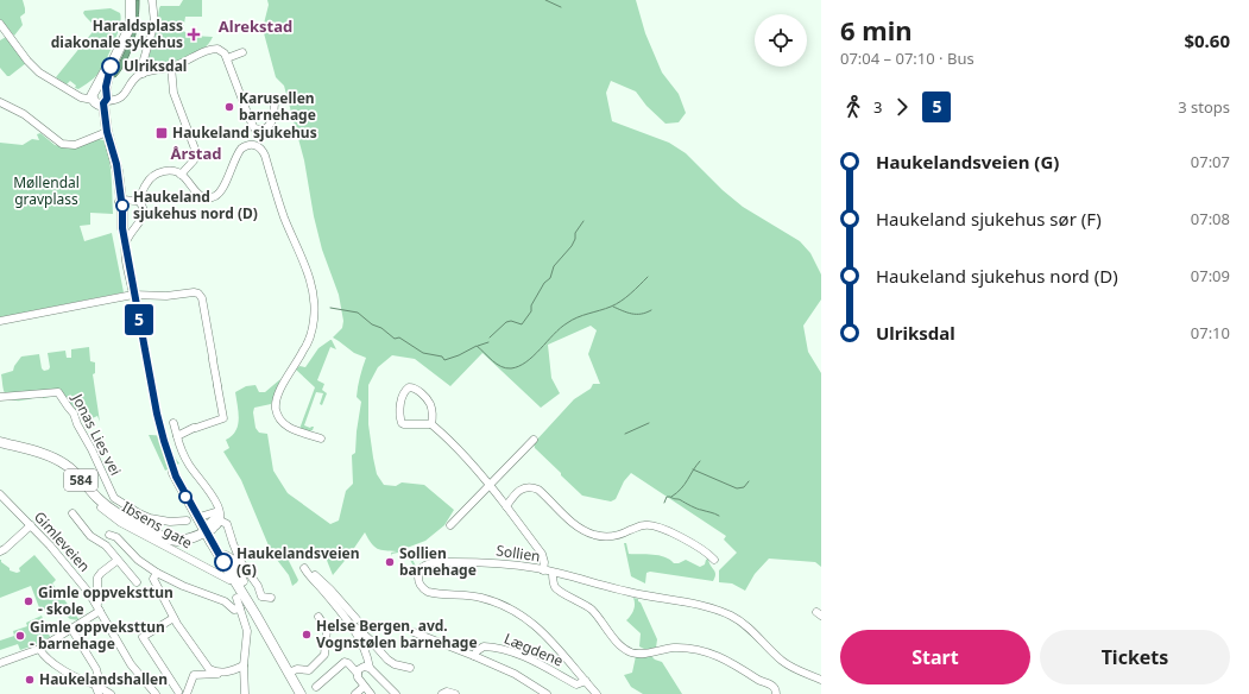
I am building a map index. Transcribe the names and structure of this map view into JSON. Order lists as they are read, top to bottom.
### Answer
{
  "streets": {
    "main road": ["584", "Ibsens gate"],
    "street": [
      "Jonas Lies vei",
      "Gimleveien",
      "Sollien",
      "Lægdene"
    ]
  },
  "crossings": [
    ["584", "Ibsens gate"],
    ["Sollien", "Lægdene"]
  ],
  "districts": ["Alrekstad", "Årstad"],
  "parks": ["Møllendal gravplass"],
  "places": {
    "health": ["Haraldsplass diakonale sykehus"],
    "other": [
      "Ulriksdal",
      "Karusellen barnehage",
      "Haukeland sjukehus nord (D)",
      "Haukelandsveien (G)",
      "Sollien barnehage",
      "Gimle oppveksttun - skole",
      "Helse Bergen, avd. Vognstølen barnehage",
      "Gimle oppveksttun - barnehage",
      "Haukelandshallen"
    ],
    "transit": ["Haukeland sjukehus"]
  },
  "lines": ["bus line 5"],
  "page": {
    "on_map": "5",
    "heading": ["6 min", "07:04 – 07:10 · Bus", "$0.60"],
    "legs": ["3", "5", "3 stops"],
    "list": [
      {
        "name": "Haukelandsveien (G)",
        "value": "07:07"
      },
      {
        "name": "Haukeland sjukehus sør (F)",
        "value": "07:08"
      },
      {
        "name": "Haukeland sjukehus nord (D)",
        "value": "07:09"
      },
      {
        "name": "Ulriksdal",
        "value": "07:10"
      }
    ],
    "buttons": ["Start", "Tickets"]
  }
}
